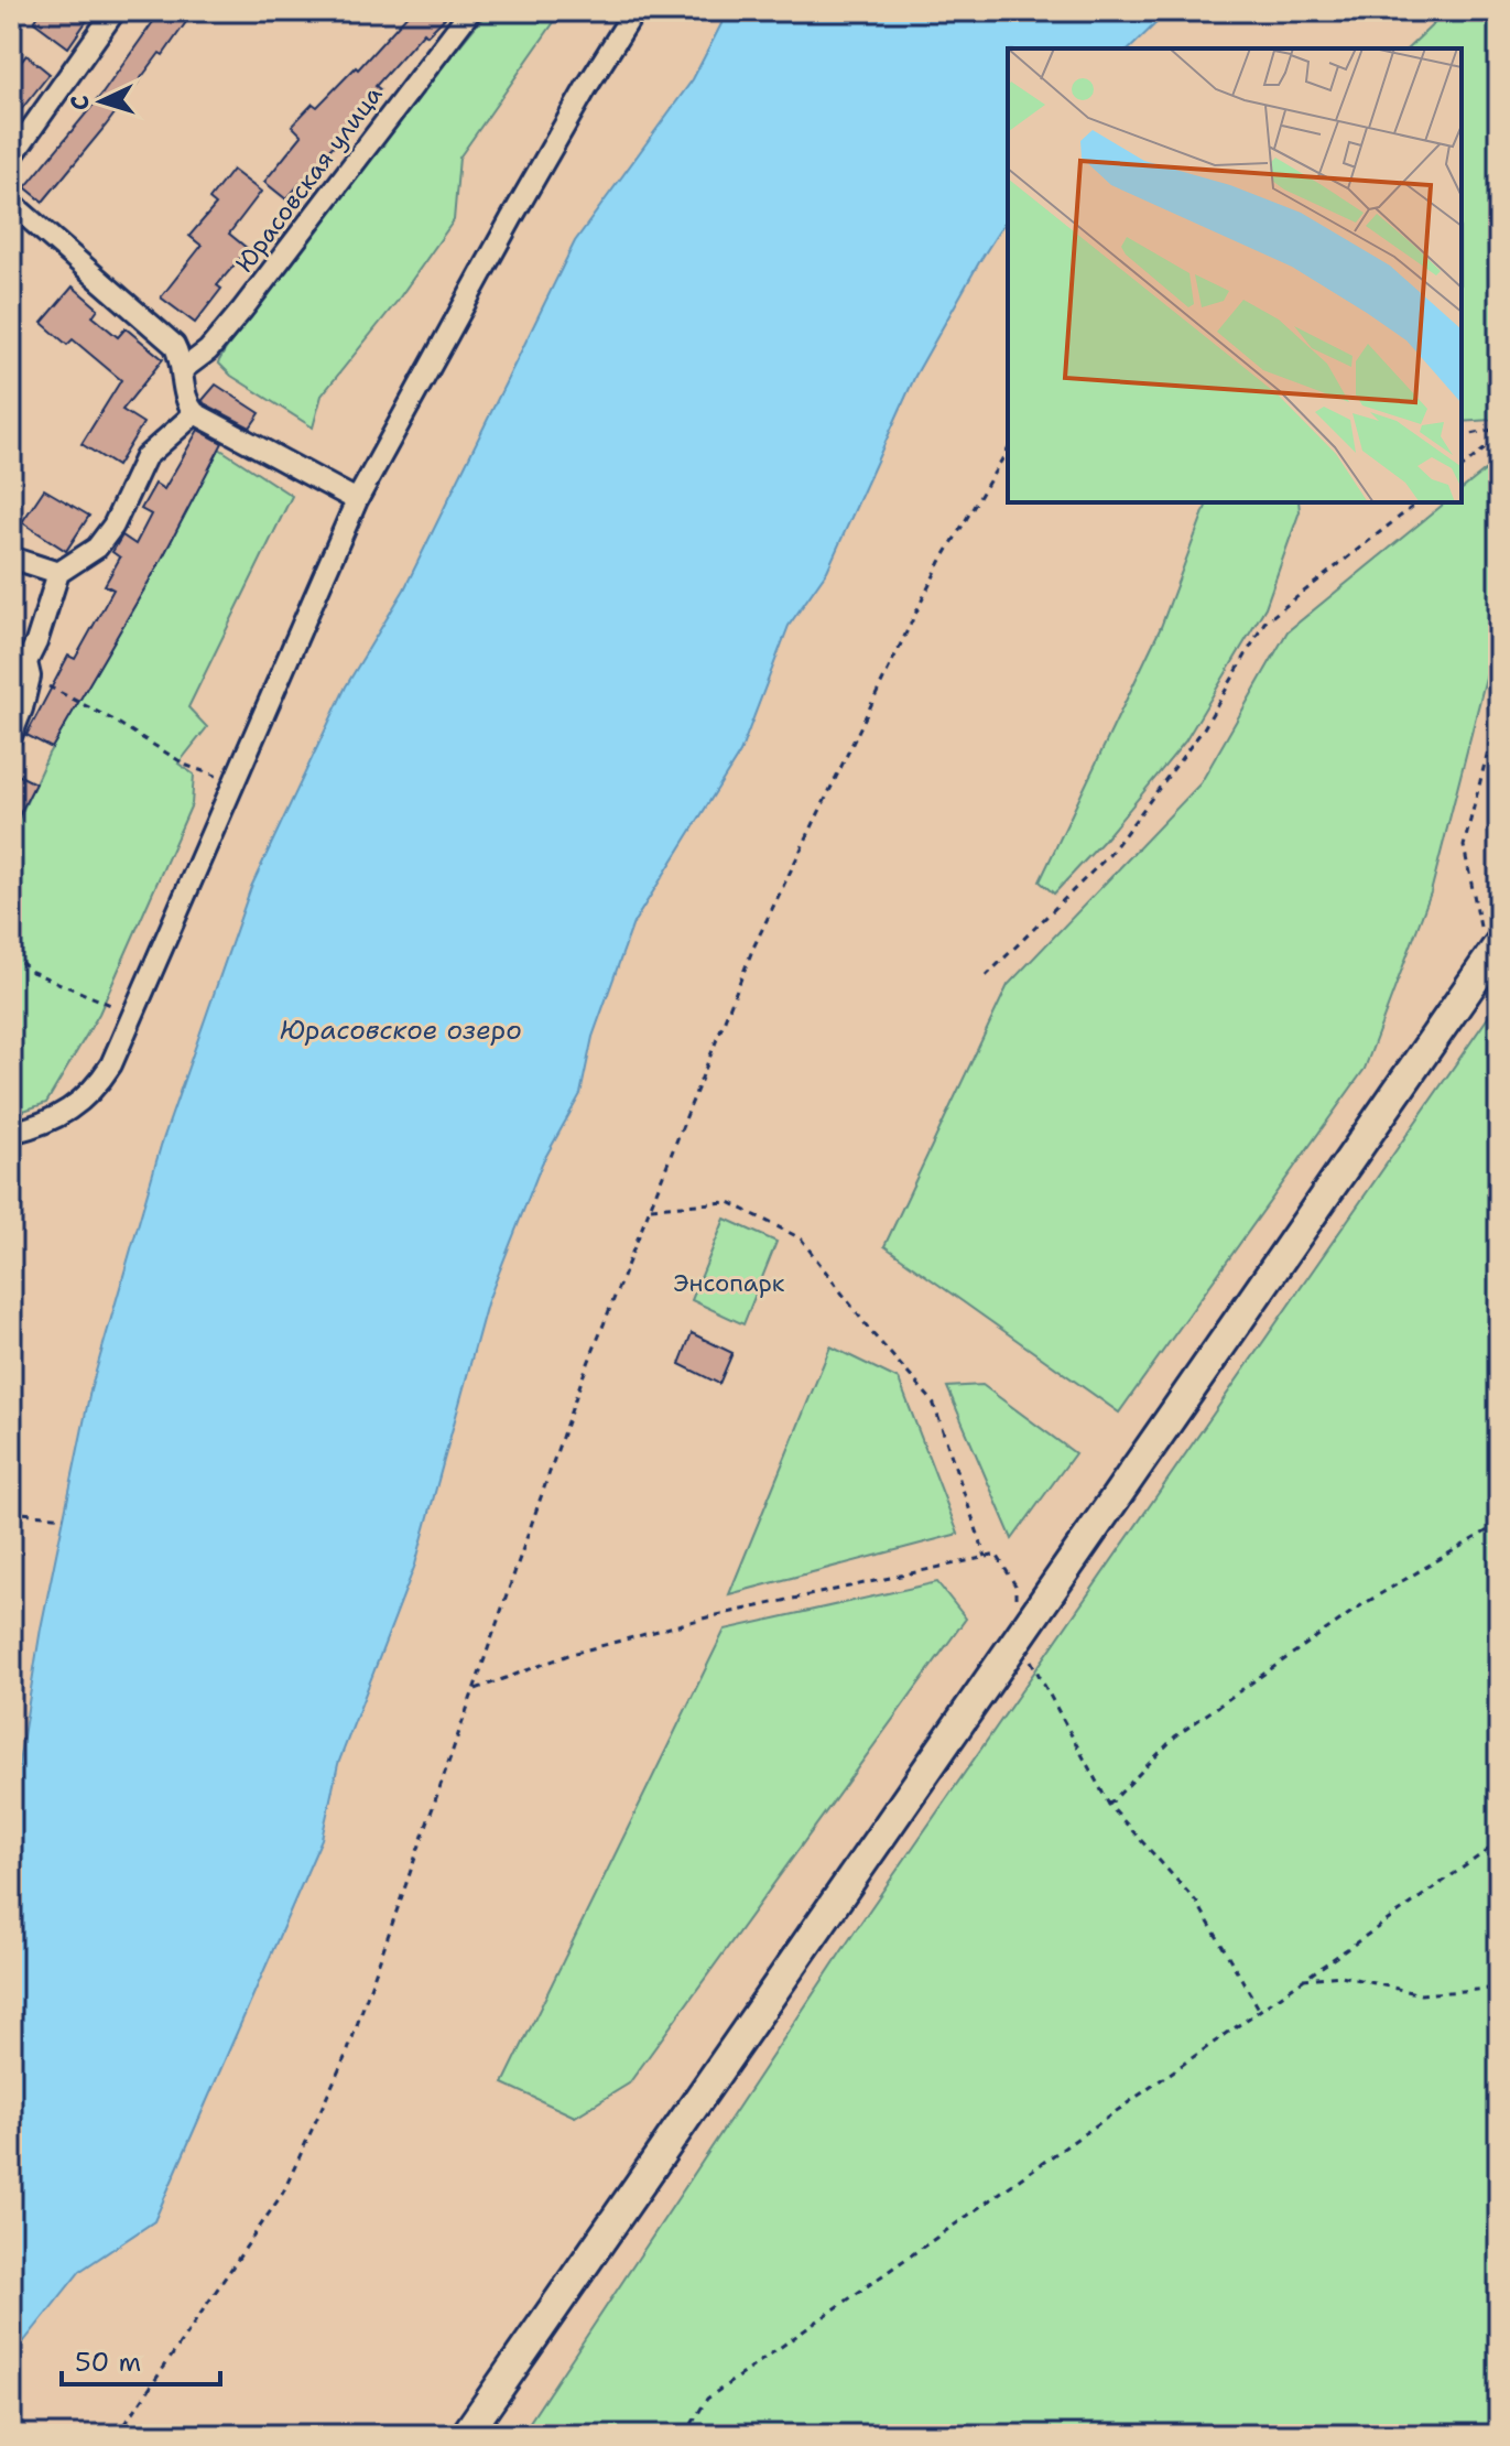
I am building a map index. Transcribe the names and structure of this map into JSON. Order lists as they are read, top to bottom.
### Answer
{
  "streets": {
    "street": ["Юрасовская улица"]
  },
  "water": ["Юрасовское озеро"],
  "parks": ["Энсопарк"],
  "scale_bar": "50 m",
  "north": "left"
}
